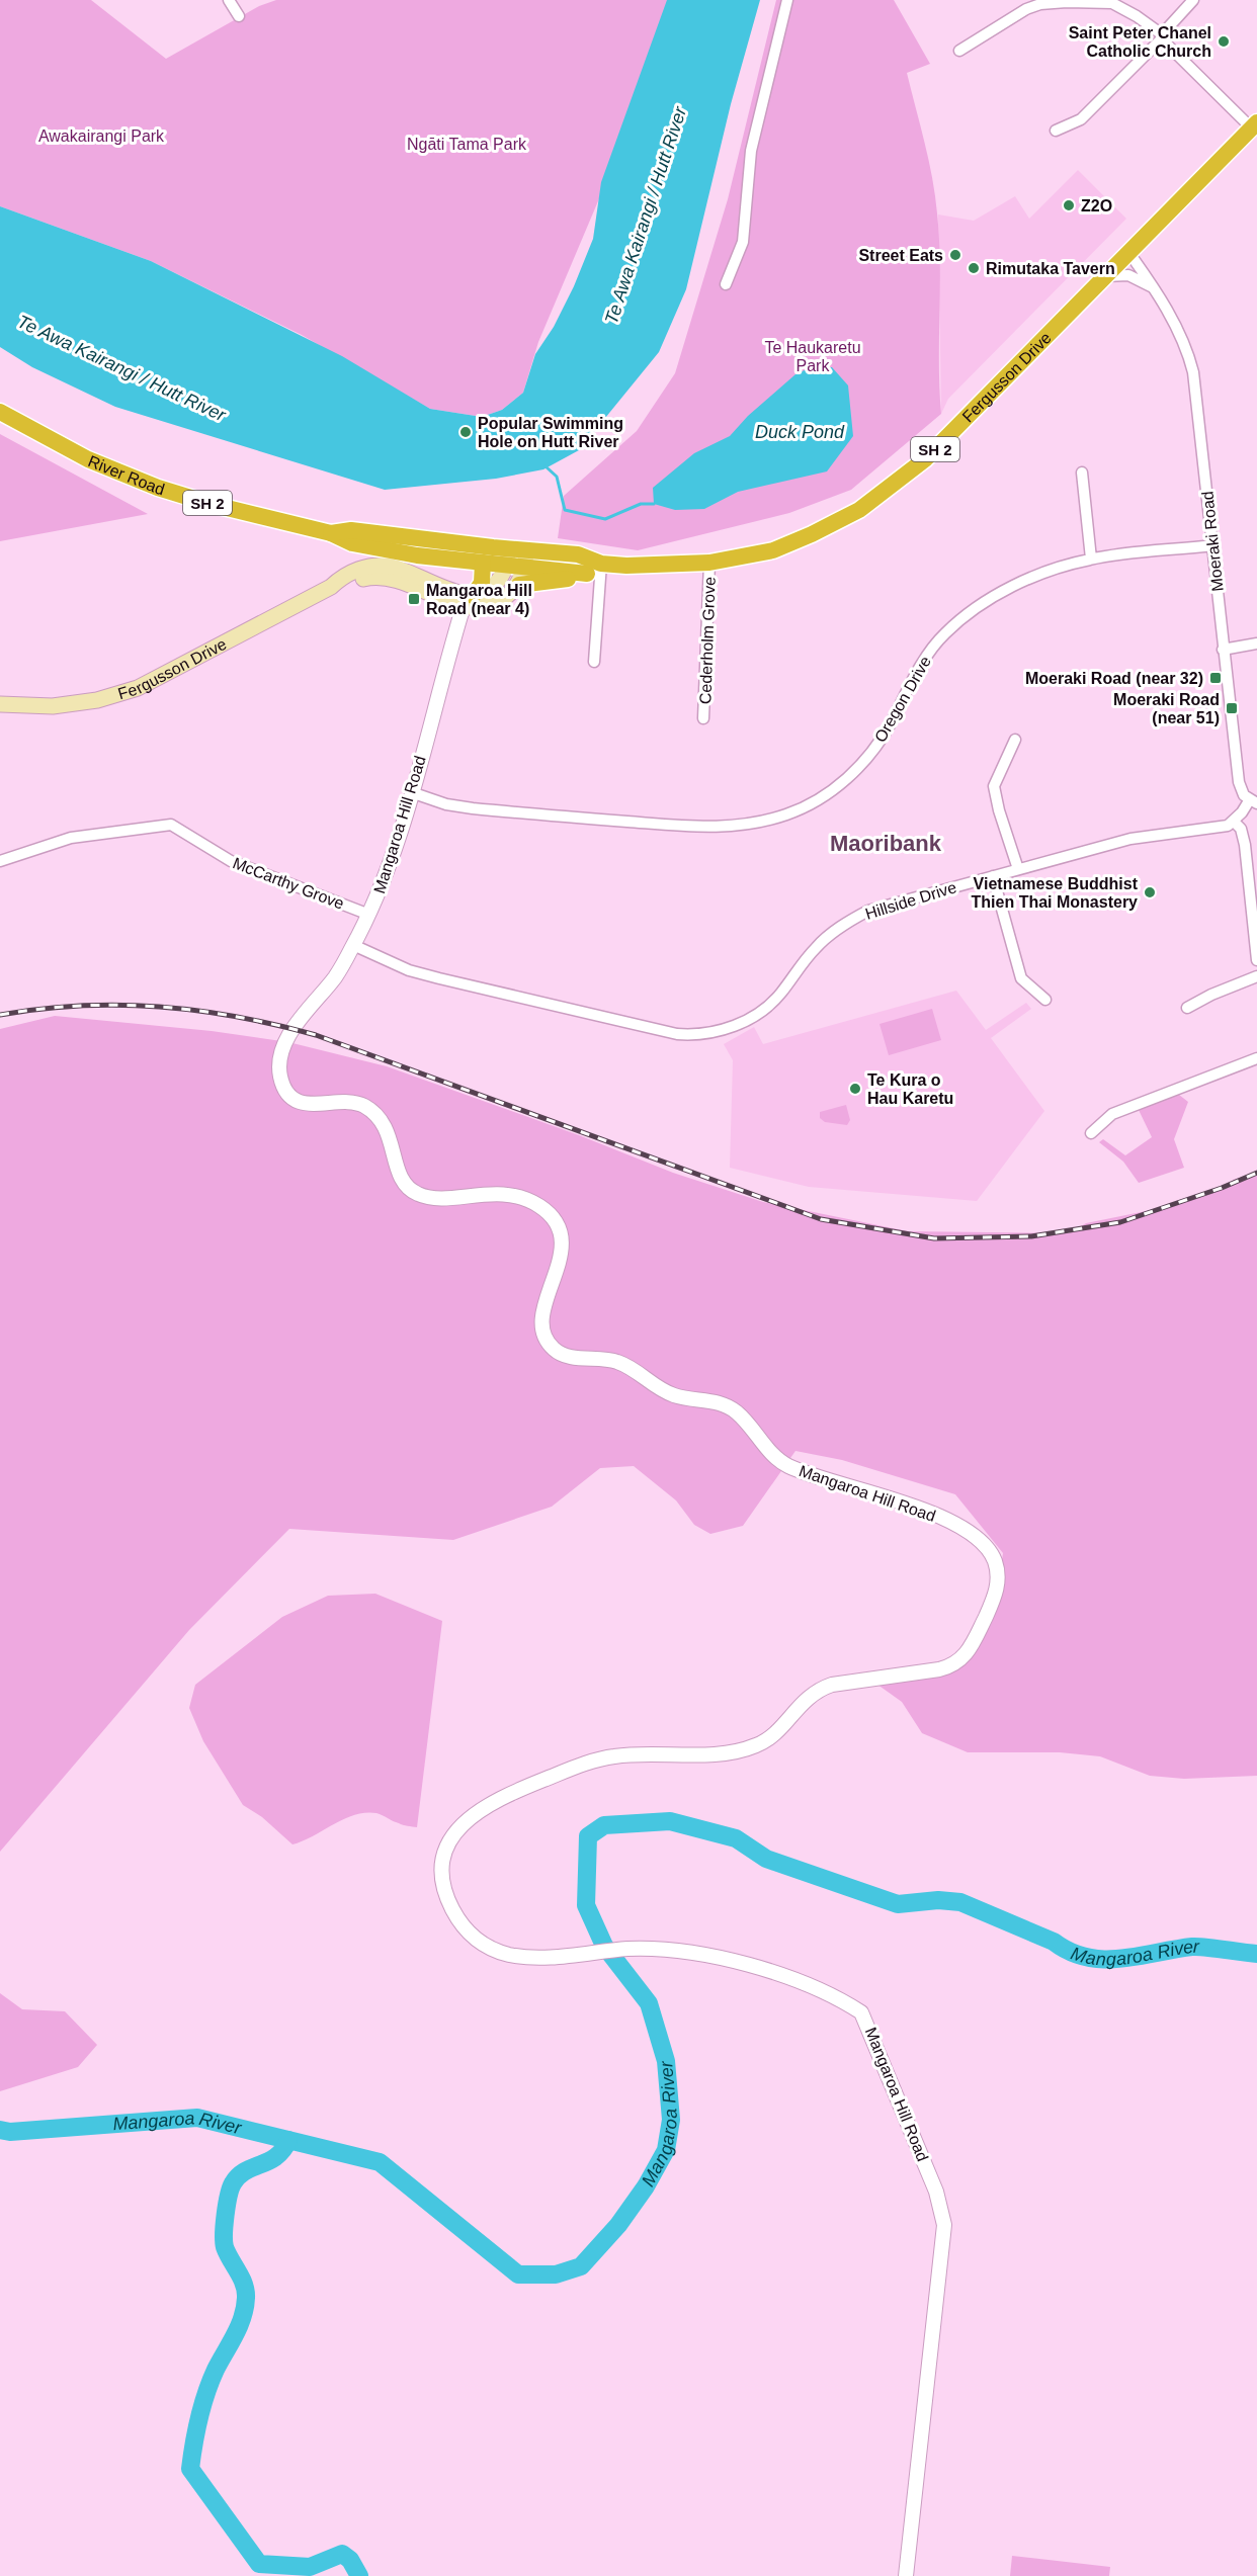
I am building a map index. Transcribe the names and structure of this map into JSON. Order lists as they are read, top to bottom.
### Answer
{
  "streets": {
    "highway": ["Fergusson Drive", "SH 2", "River Road"],
    "street": [
      "Moeraki Road",
      "Cederholm Grove",
      "Oregon Drive",
      "Mangaroa Hill Road",
      "McCarthy Grove",
      "Hillside Drive"
    ]
  },
  "crossings": [
    ["Fergusson Drive", "River Road"],
    ["Fergusson Drive", "Moeraki Road"],
    ["Fergusson Drive", "Cederholm Grove"],
    ["Fergusson Drive", "Mangaroa Hill Road"],
    ["Moeraki Road", "Oregon Drive"],
    ["Oregon Drive", "Mangaroa Hill Road"],
    ["Mangaroa Hill Road", "McCarthy Grove"],
    ["Mangaroa Hill Road", "Hillside Drive"]
  ],
  "districts": ["Maoribank"],
  "water": ["Te Awa Kairangi / Hutt River", "Duck Pond", "Mangaroa River"],
  "parks": ["Awakairangi Park", "Ngāti Tama Park", "Te Haukaretu Park"],
  "places": {
    "other": [
      "Saint Peter Chanel Catholic Church",
      "Z2O",
      "Street Eats",
      "Rimutaka Tavern",
      "Popular Swimming Hole on Hutt River",
      "Vietnamese Buddhist Thien Thai Monastery",
      "Te Kura o Hau Karetu"
    ],
    "transit": ["Mangaroa Hill Road (near 4)", "Moeraki Road (near 32)", "Moeraki Road (near 51)"]
  }
}
